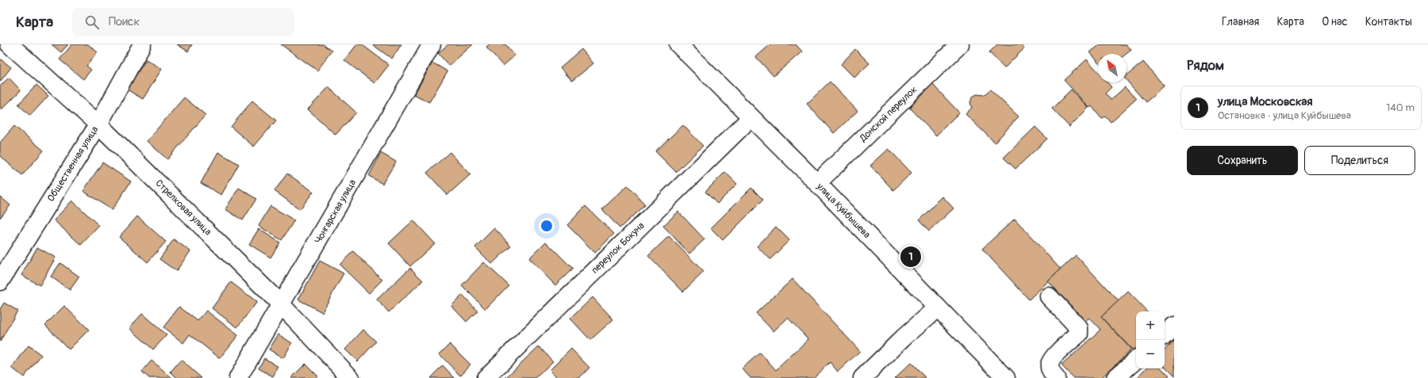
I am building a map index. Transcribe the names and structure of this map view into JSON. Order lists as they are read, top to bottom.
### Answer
{
  "streets": {
    "street": [
      "Донской переулок",
      "Общественная улица",
      "Стрелковая улица",
      "улица Куйбышева",
      "Чонгарская улица",
      "переулок Бокуна"
    ]
  },
  "crossings": [
    ["Донской переулок", "улица Куйбышева"],
    ["Общественная улица", "Стрелковая улица"],
    ["Стрелковая улица", "Чонгарская улица"],
    ["улица Куйбышева", "переулок Бокуна"]
  ],
  "north": "top left",
  "page": {
    "header": "Карта",
    "search": "Поиск",
    "nav": [
      "Главная",
      "Карта",
      "О нас",
      "Контакты"
    ],
    "heading": "Рядом",
    "list": [
      {
        "mark": "1",
        "name": "улица Московская",
        "note": "Остановка · улица Куйбышева",
        "value": "140 m"
      }
    ],
    "buttons": ["Сохранить", "Поделиться"],
    "pins": "1",
    "map_buttons": ["+", "−"]
  }
}
